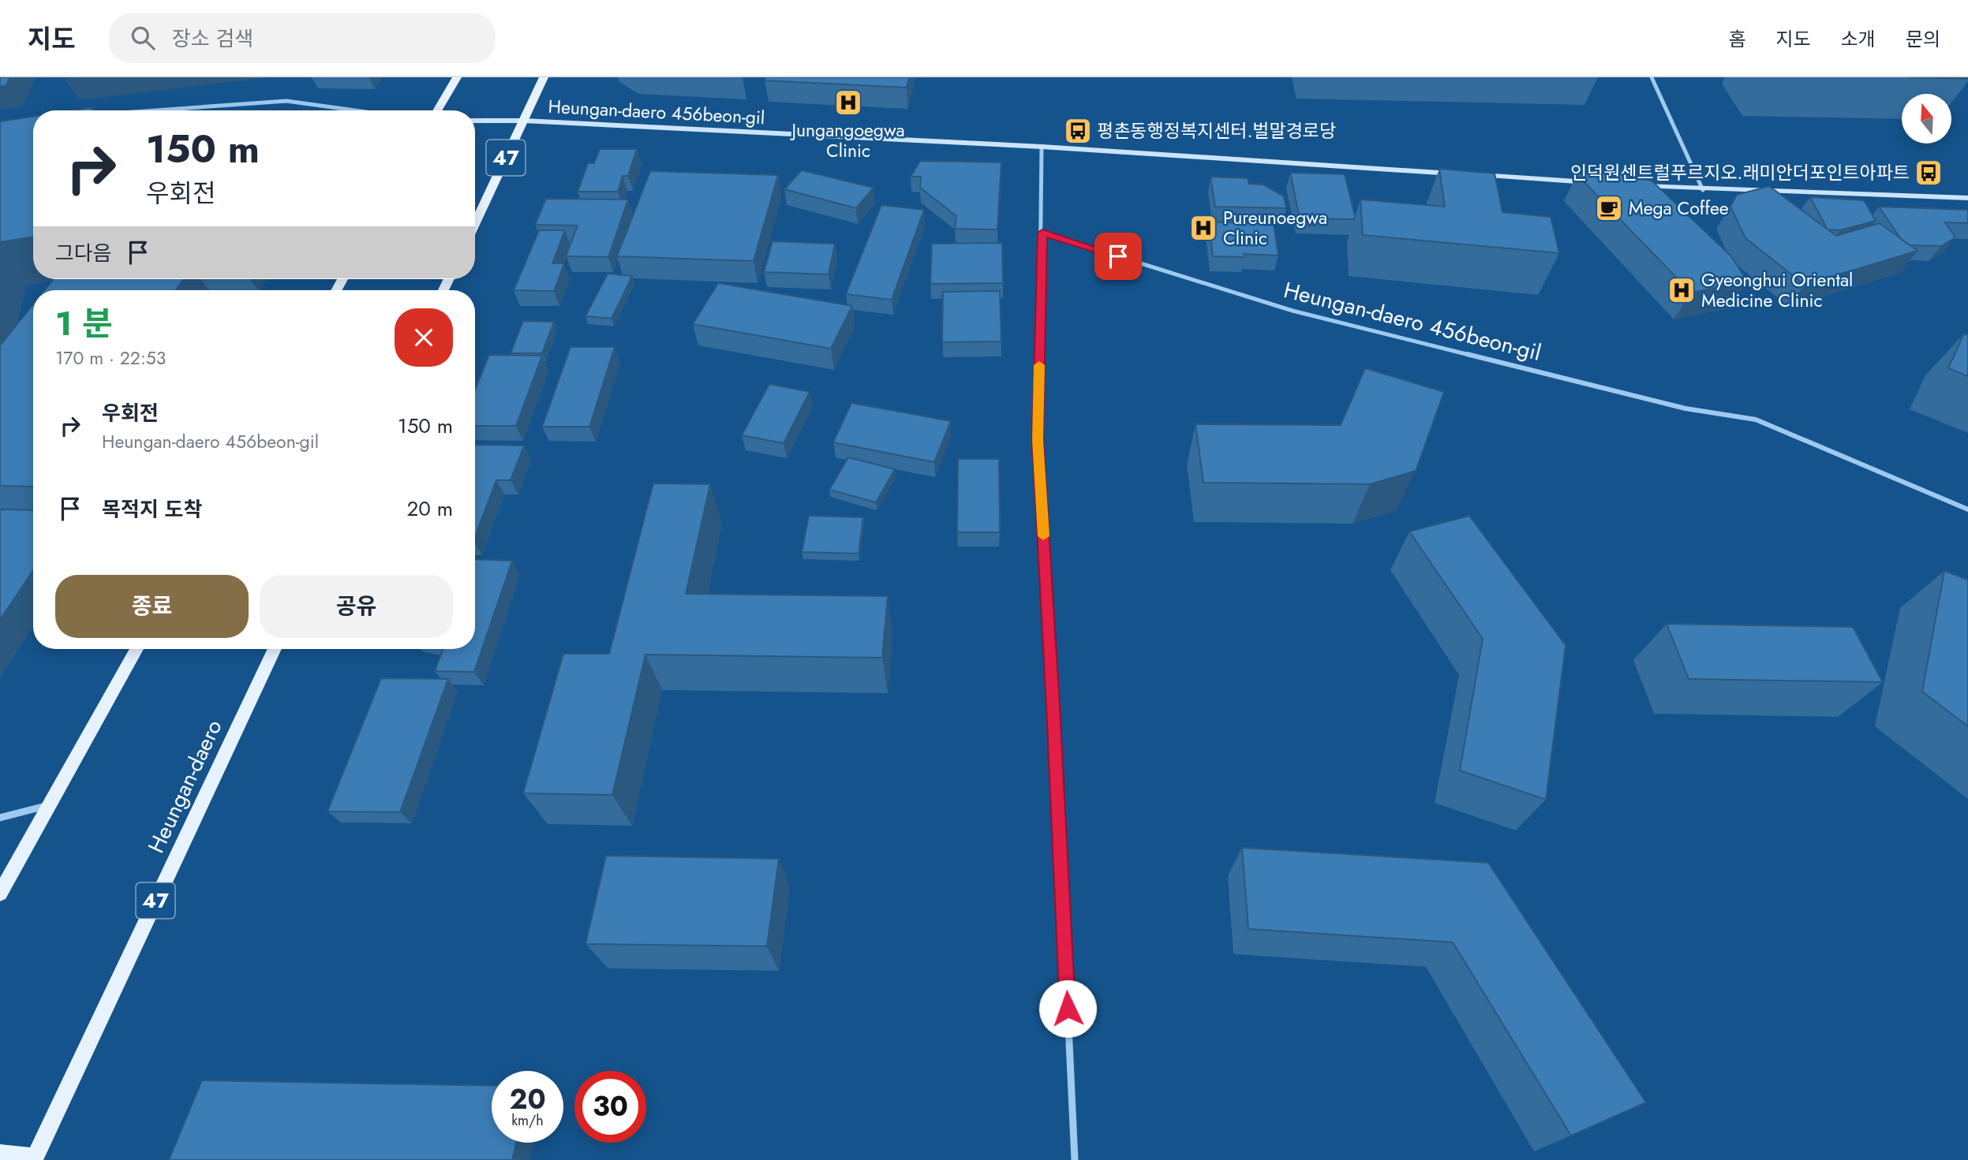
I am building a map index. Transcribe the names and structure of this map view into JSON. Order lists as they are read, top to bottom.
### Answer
{
  "streets": {
    "main road": ["47", "Heungan-daero"],
    "street": ["Heungan-daero 456beon-gil"]
  },
  "crossings": [
    ["Heungan-daero 456beon-gil", "47"]
  ],
  "places": {
    "hospital": ["Jungangoegwa Clinic", "Pureunoegwa Clinic", "Gyeonghui Oriental Medicine Clinic"],
    "bus stop": ["평촌동행정복지센터.벌말경로당", "인덕원센트럴푸르지오.래미안더포인트아파트"],
    "cafe": ["Mega Coffee"]
  },
  "north": "top",
  "page": {
    "header": "지도",
    "search": "장소 검색",
    "nav": [
      "홈",
      "지도",
      "소개",
      "문의"
    ],
    "turn": ["150 m", "우회전"],
    "then": "그다음",
    "heading": ["1 분", "170 m · 22:53"],
    "list": [
      {
        "name": "우회전",
        "note": "Heungan-daero 456beon-gil",
        "value": "150 m"
      },
      {
        "name": "목적지 도착",
        "value": "20 m"
      }
    ],
    "buttons": ["종료", "공유"],
    "speed": "20 km/h",
    "limit": "30"
  }
}
